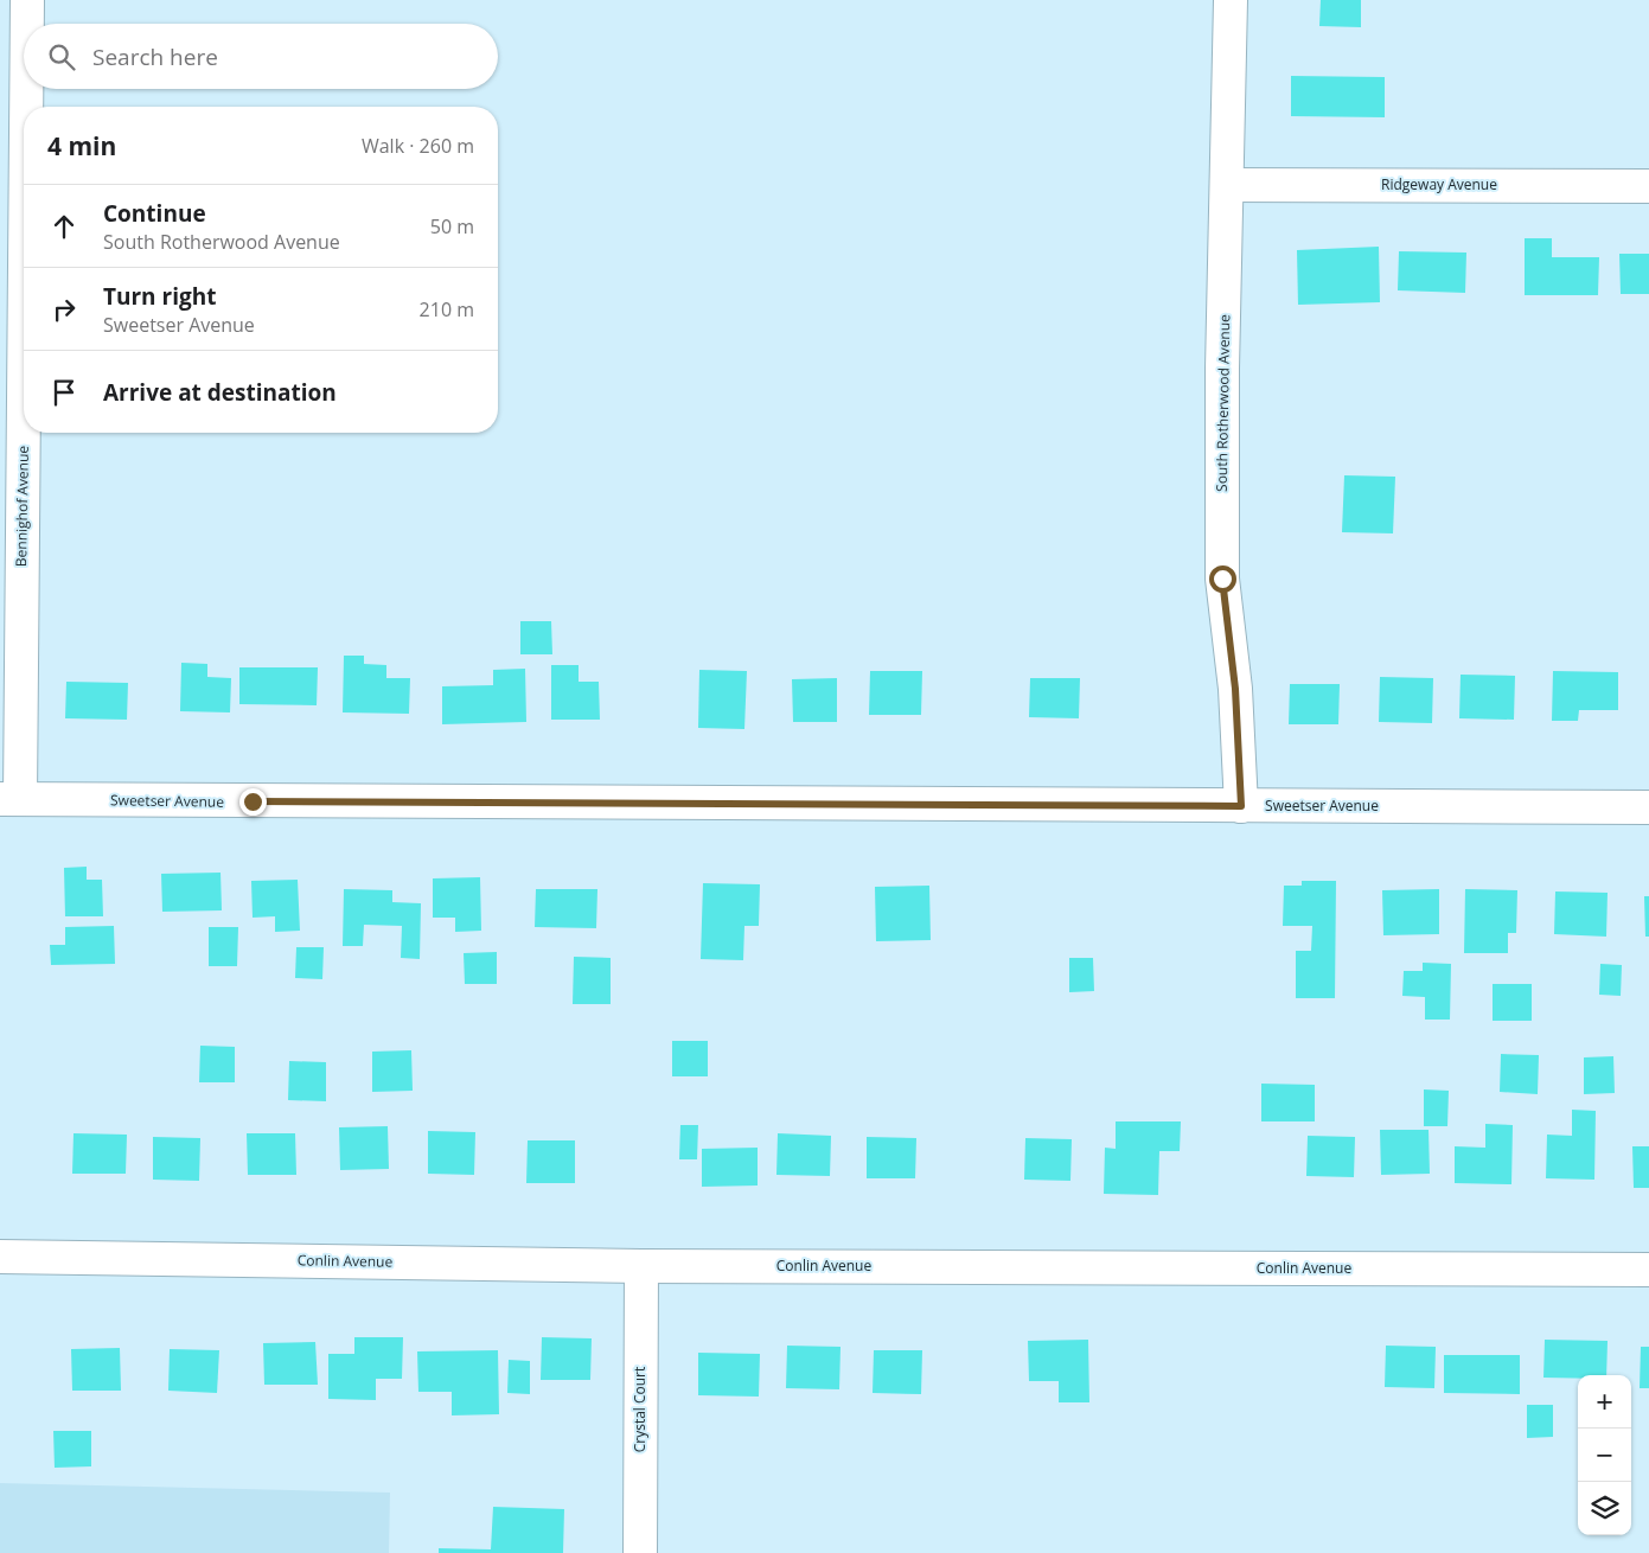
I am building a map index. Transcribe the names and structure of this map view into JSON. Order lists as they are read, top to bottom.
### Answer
{
  "streets": {
    "street": [
      "Ridgeway Avenue",
      "South Rotherwood Avenue",
      "Bennighof Avenue",
      "Sweetser Avenue",
      "Conlin Avenue",
      "Crystal Court"
    ]
  },
  "crossings": [
    ["Ridgeway Avenue", "South Rotherwood Avenue"],
    ["South Rotherwood Avenue", "Sweetser Avenue"],
    ["Bennighof Avenue", "Sweetser Avenue"],
    ["Conlin Avenue", "Crystal Court"]
  ],
  "page": {
    "search": "Search here",
    "heading": ["4 min", "Walk · 260 m"],
    "list": [
      ["Continue", "South Rotherwood Avenue", "50 m"],
      ["Turn right", "Sweetser Avenue", "210 m"],
      "Arrive at destination"
    ],
    "map_buttons": ["+", "−"]
  }
}
